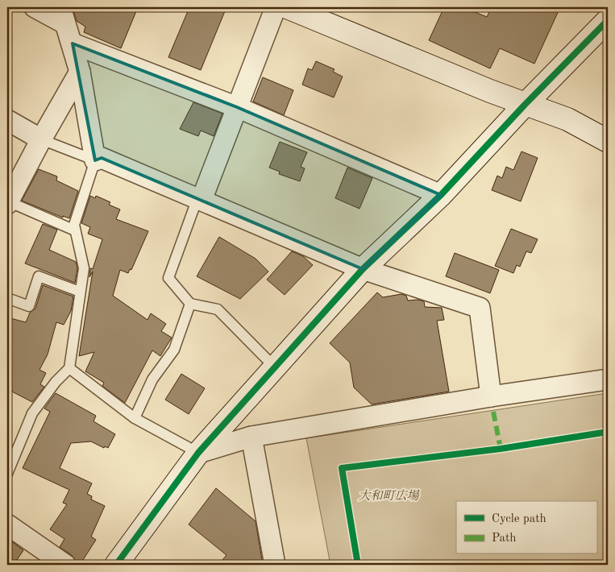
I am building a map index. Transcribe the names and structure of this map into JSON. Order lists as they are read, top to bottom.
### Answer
{
  "parks": ["大和町広場"],
  "legend": ["Cycle path", "Path"]
}
